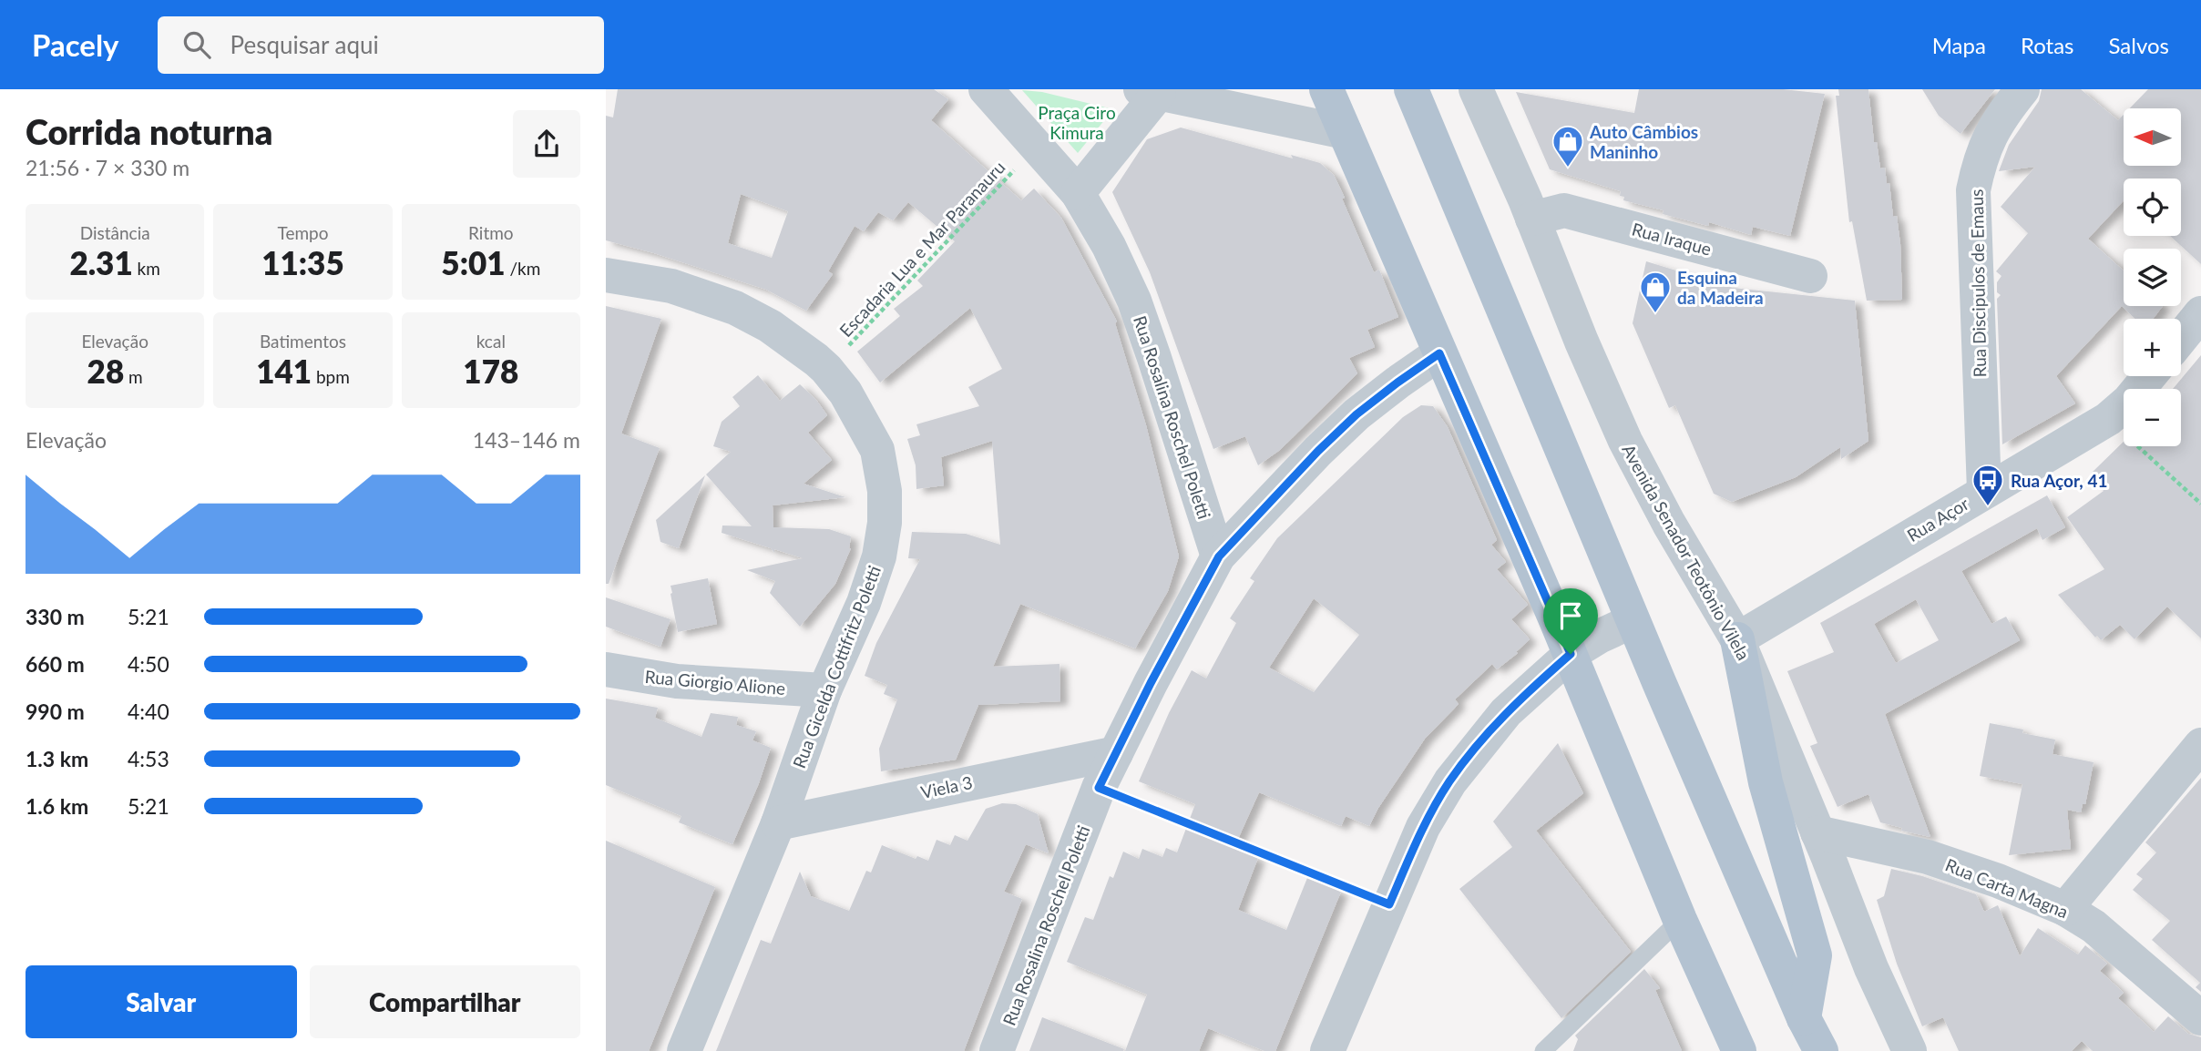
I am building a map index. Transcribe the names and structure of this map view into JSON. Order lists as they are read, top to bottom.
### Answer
{
  "streets": {
    "street": [
      "Rua Iraque",
      "Rua Discipulos de Emaus",
      "Rua Rosalina Roschel Poletti",
      "Rua Açor",
      "Avenida Senador Teotônio Vilela",
      "Rua Gicelda Cottifritz Poletti",
      "Rua Giorgio Alione",
      "Viela 3",
      "Rua Carta Magna"
    ],
    "path": ["Escadaria Lua e Mar Paranauru"]
  },
  "crossings": [
    ["Rua Iraque", "Avenida Senador Teotônio Vilela"],
    ["Escadaria Lua e Mar Paranauru", "Rua Rosalina Roschel Poletti"],
    ["Escadaria Lua e Mar Paranauru", "Rua Gicelda Cottifritz Poletti"],
    ["Rua Discipulos de Emaus", "Rua Açor"],
    ["Rua Rosalina Roschel Poletti", "Viela 3"],
    ["Rua Açor", "Avenida Senador Teotônio Vilela"],
    ["Avenida Senador Teotônio Vilela", "Rua Carta Magna"],
    ["Rua Gicelda Cottifritz Poletti", "Rua Giorgio Alione"],
    ["Rua Gicelda Cottifritz Poletti", "Viela 3"]
  ],
  "parks": ["Praça Ciro Kimura"],
  "places": {
    "shop": ["Auto Câmbios Maninho", "Esquina da Madeira"],
    "bus stop": ["Rua Açor, 41"]
  },
  "north": "left",
  "page": {
    "header": "Pacely",
    "search": "Pesquisar aqui",
    "nav": ["Mapa", "Rotas", "Salvos"],
    "heading": ["Corrida noturna", "21:56 · 7 × 330 m"],
    "map_buttons": ["+", "−"],
    "stats": [
      ["Distância", "2.31 km"],
      ["Tempo", "11:35"],
      ["Ritmo", "5:01 /km"],
      ["Elevação", "28 m"],
      ["Batimentos", "141 bpm"],
      ["kcal", "178"]
    ],
    "chart": ["Elevação", "143–146 m"],
    "list": [
      {
        "name": "330 m",
        "note": "5:21"
      },
      {
        "name": "660 m",
        "note": "4:50"
      },
      {
        "name": "990 m",
        "note": "4:40"
      },
      {
        "name": "1.3 km",
        "note": "4:53"
      },
      {
        "name": "1.6 km",
        "note": "5:21"
      }
    ],
    "buttons": ["Salvar", "Compartilhar"]
  }
}
